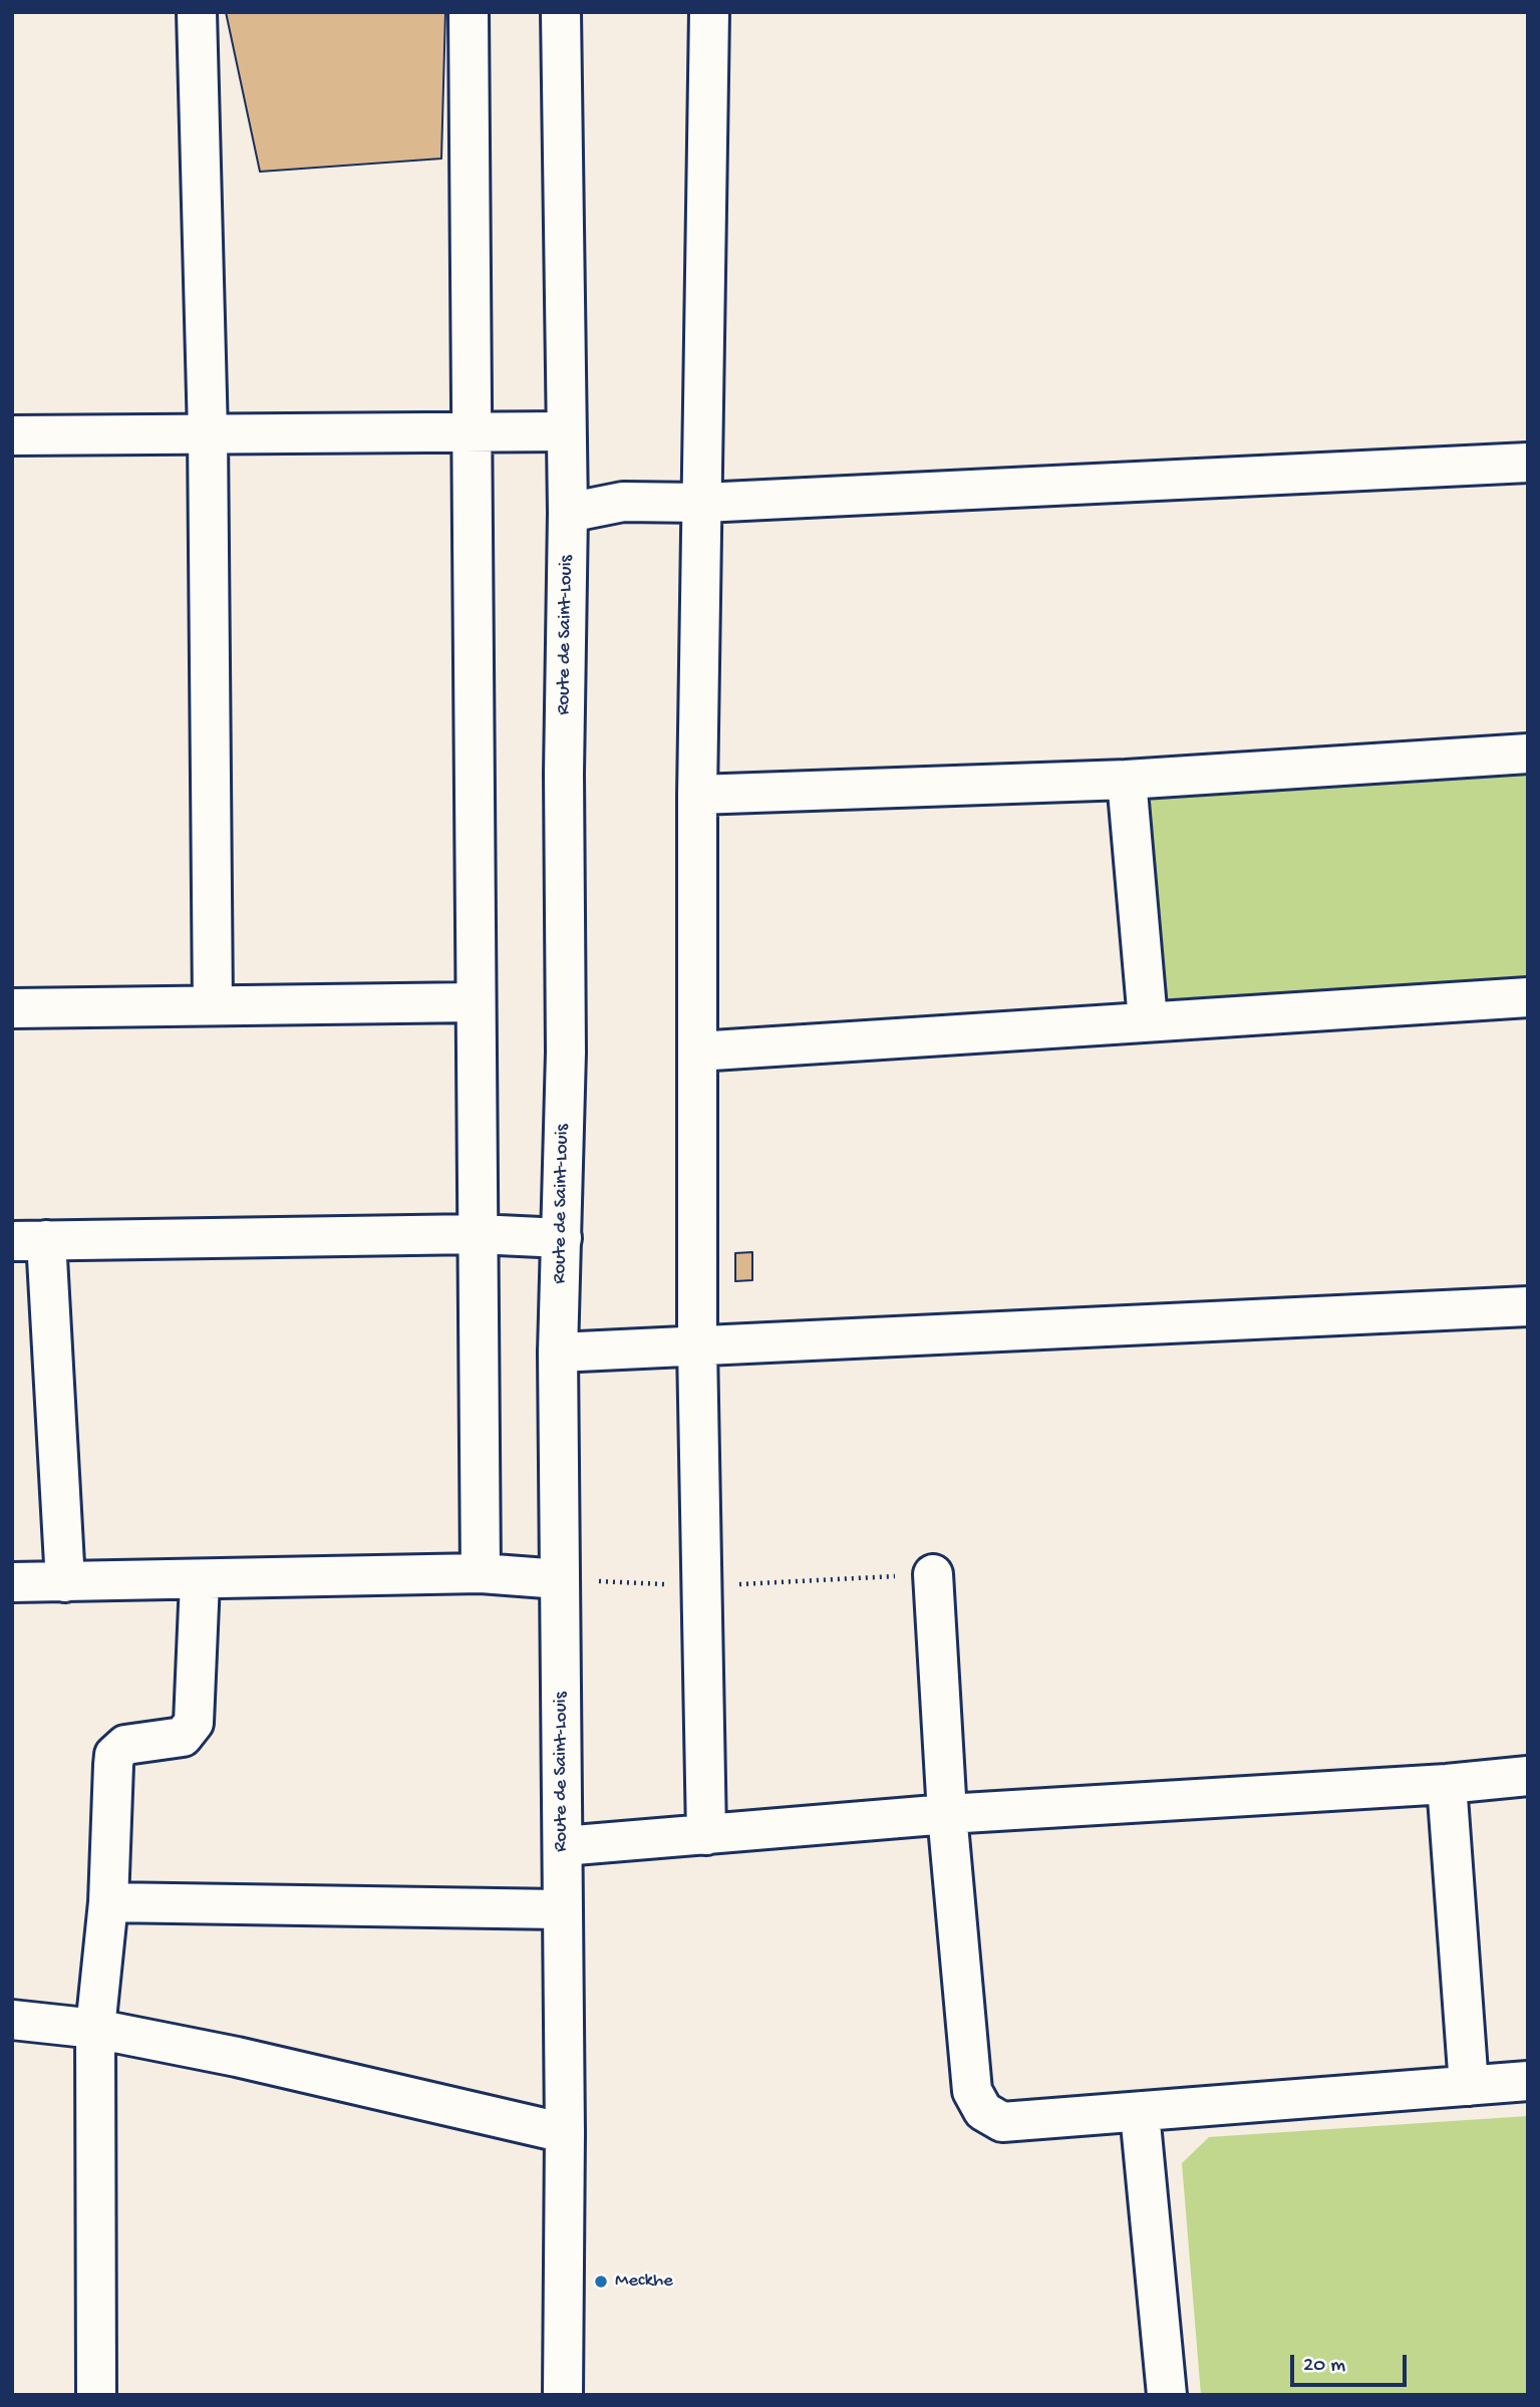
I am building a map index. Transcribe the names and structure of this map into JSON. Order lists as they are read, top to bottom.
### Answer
{
  "streets": {
    "main road": ["Route de Saint-Louis"]
  },
  "places": ["Meckhe"],
  "scale_bar": "20 m"
}
